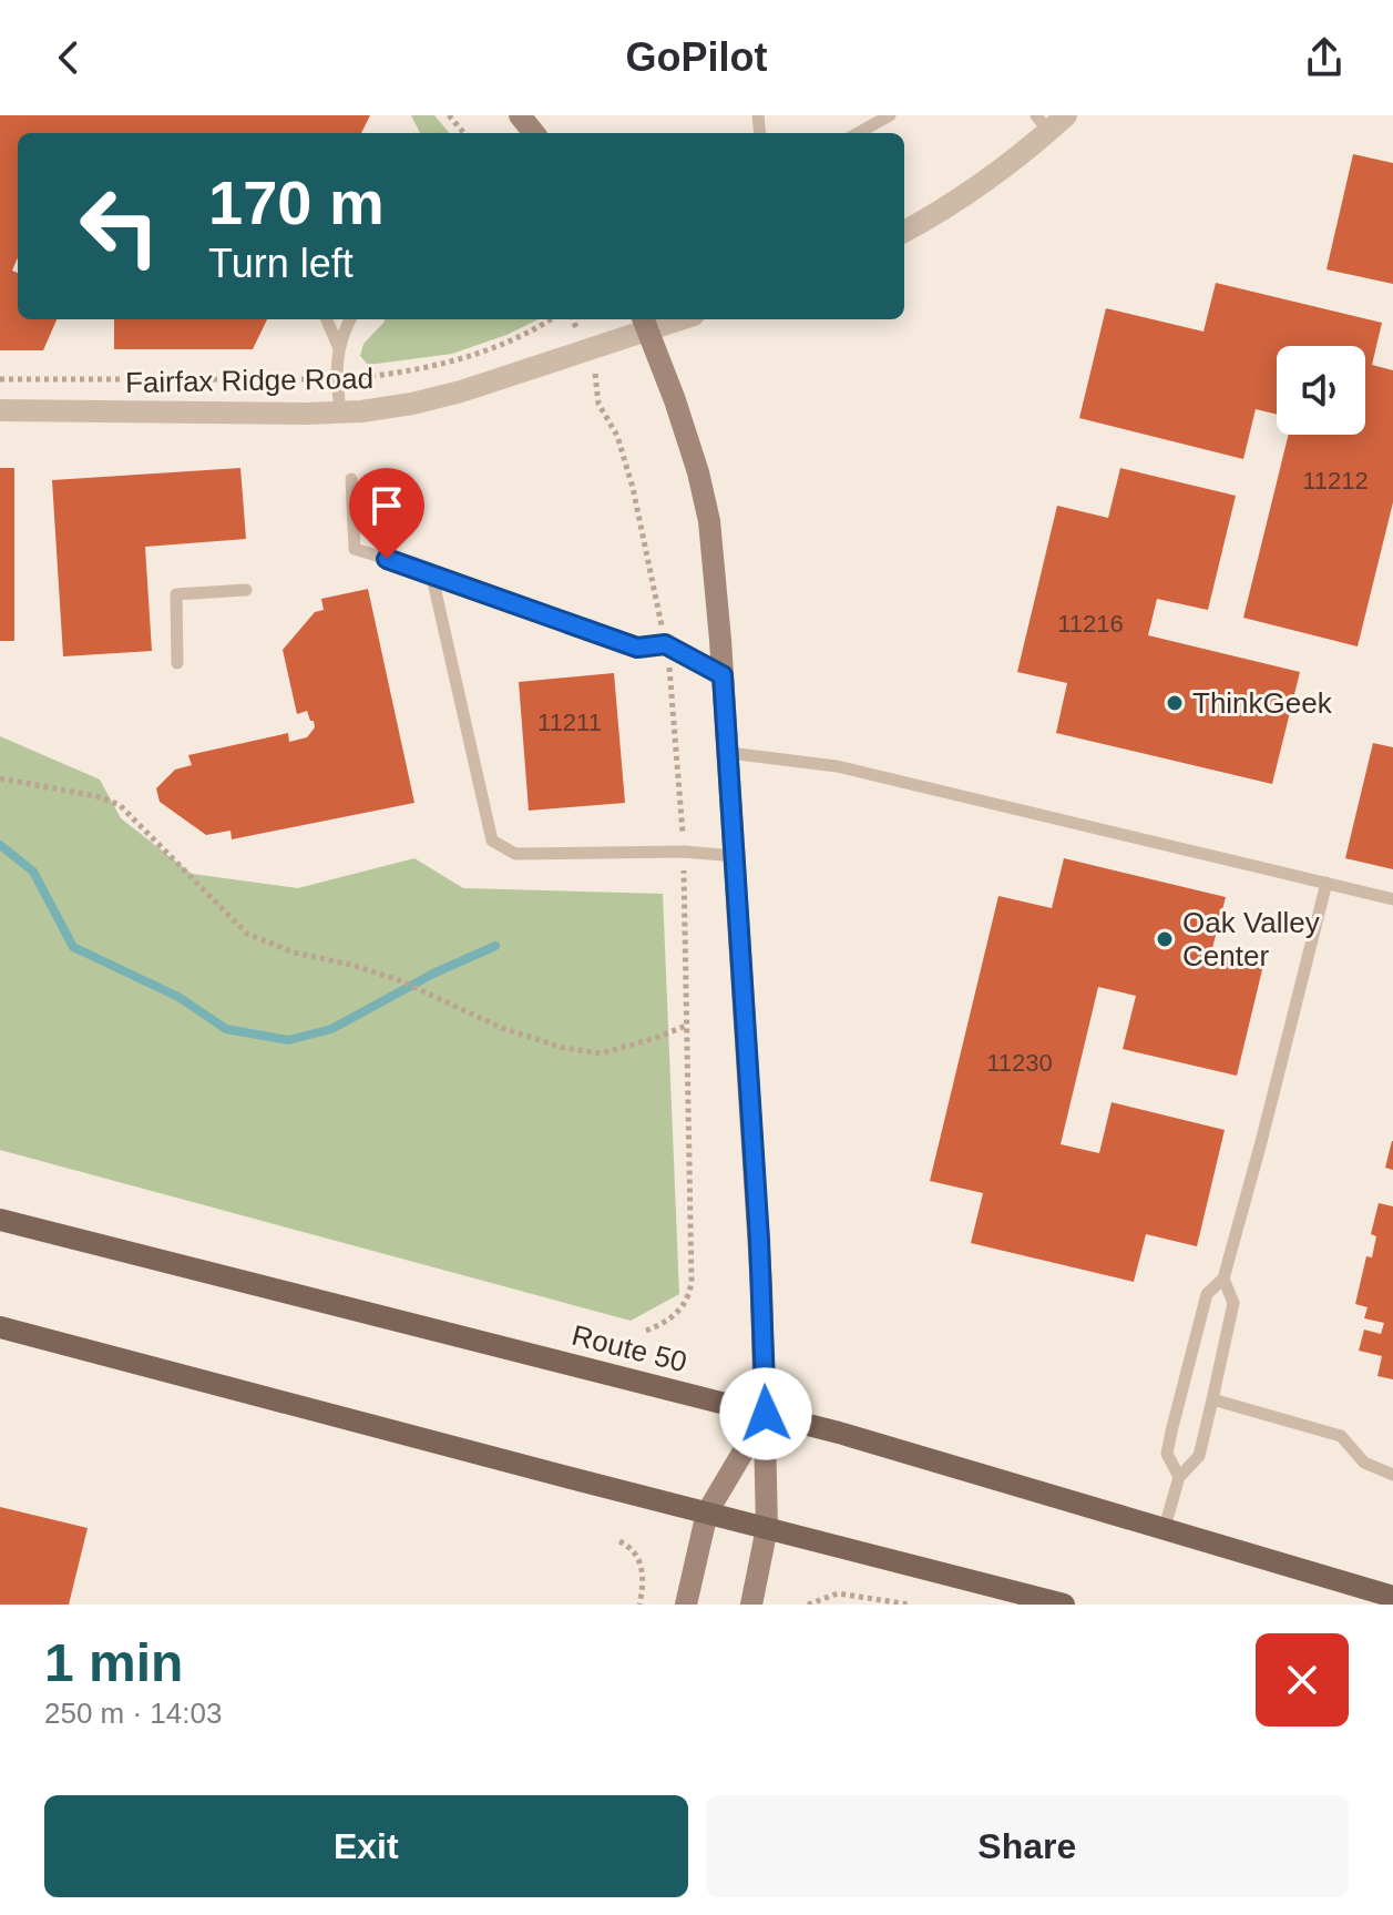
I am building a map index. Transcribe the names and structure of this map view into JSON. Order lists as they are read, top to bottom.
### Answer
{
  "streets": {
    "main road": ["Route 50"],
    "street": ["Fairfax Ridge Road"]
  },
  "places": ["ThinkGeek", "Oak Valley Center"],
  "house_numbers": [
    "11212",
    "11216",
    "11211",
    "11230"
  ],
  "page": {
    "header": "GoPilot",
    "turn": ["170 m", "Turn left"],
    "heading": ["1 min", "250 m · 14:03"],
    "buttons": ["Exit", "Share"]
  }
}
